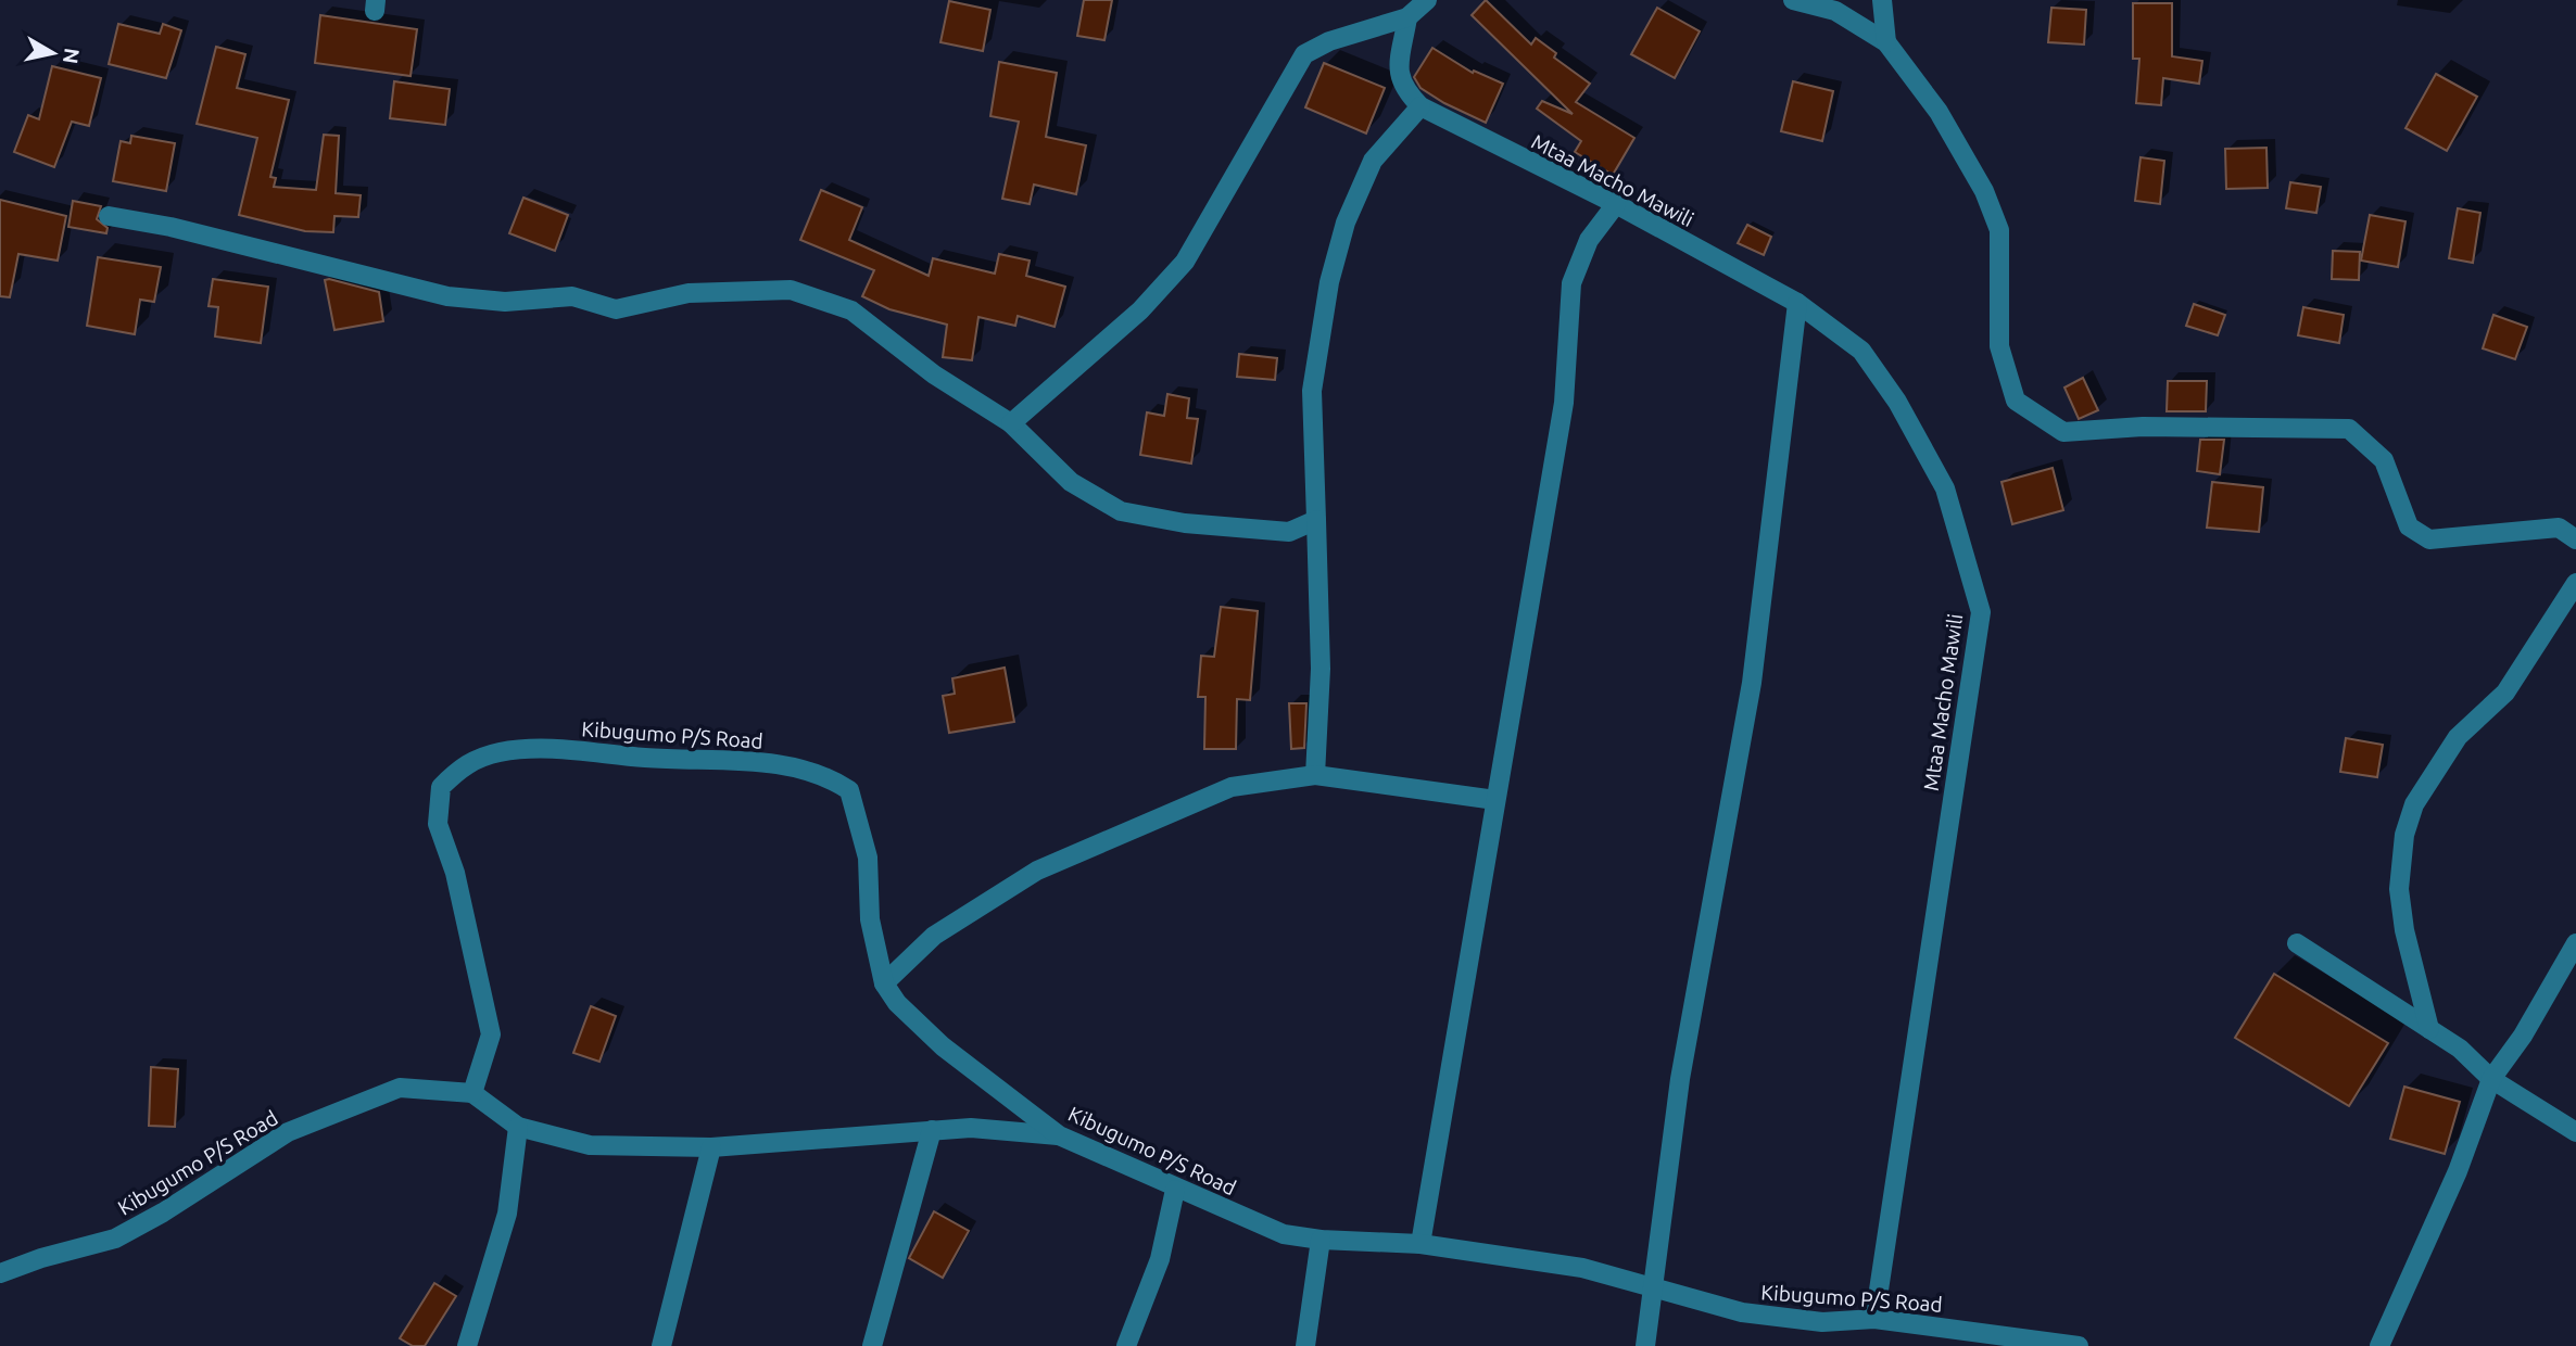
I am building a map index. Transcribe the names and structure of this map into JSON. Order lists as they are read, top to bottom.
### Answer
{
  "streets": {
    "street": ["Mtaa Macho Mawili", "Kibugumo P/S Road"]
  },
  "crossings": [
    ["Mtaa Macho Mawili", "Kibugumo P/S Road"]
  ],
  "north": "right"
}
